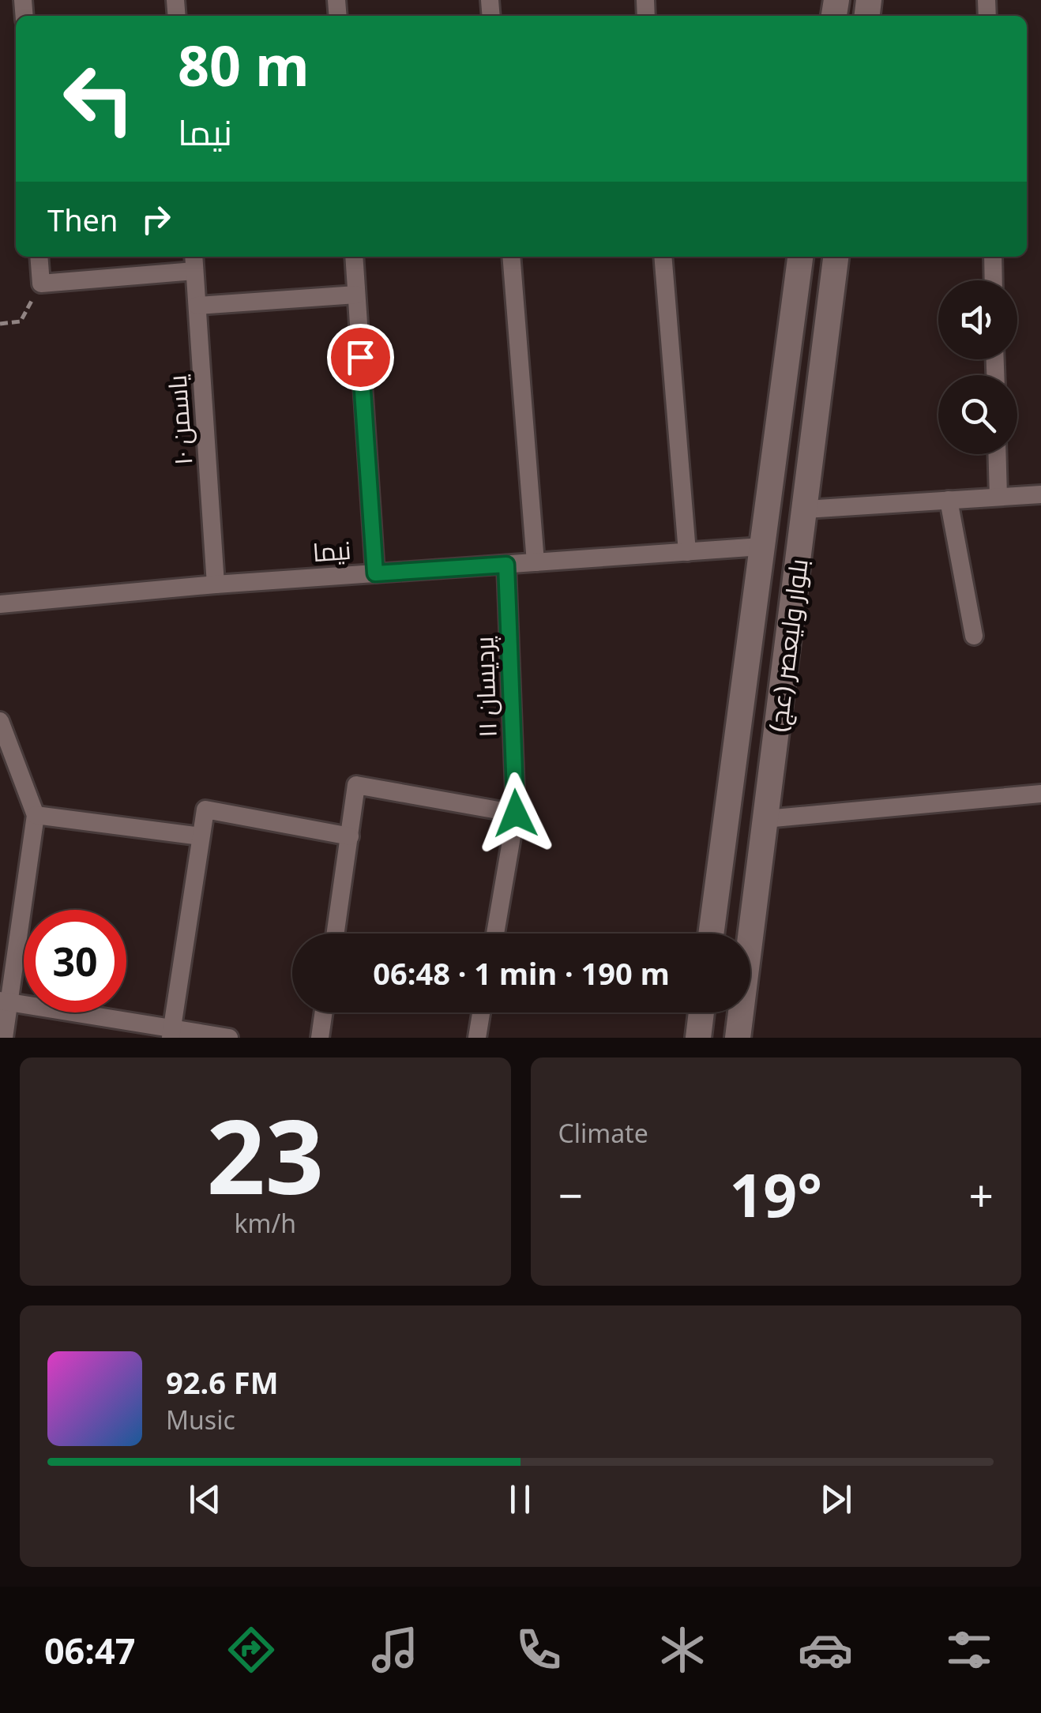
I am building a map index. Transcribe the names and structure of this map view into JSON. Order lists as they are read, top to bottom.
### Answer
{
  "streets": {
    "main road": ["بلوار ولیعصر (عج)"],
    "street": ["یاسمن ۱۰", "نیما", "پردیسان ۱۱"]
  },
  "crossings": [
    ["یاسمن ۱۰", "نیما"],
    ["نیما", "بلوار ولیعصر (عج)"],
    ["نیما", "پردیسان ۱۱"]
  ],
  "page": {
    "turn": ["80 m", "نیما"],
    "then": "Then",
    "limit": "30",
    "trip": "06:48 · 1 min · 190 m",
    "tile": [
      ["23", "km/h"],
      "Climate"
    ],
    "heat": ["−", "19°", "+"],
    "song": ["92.6 FM", "Music"],
    "tabs": "06:47"
  }
}
